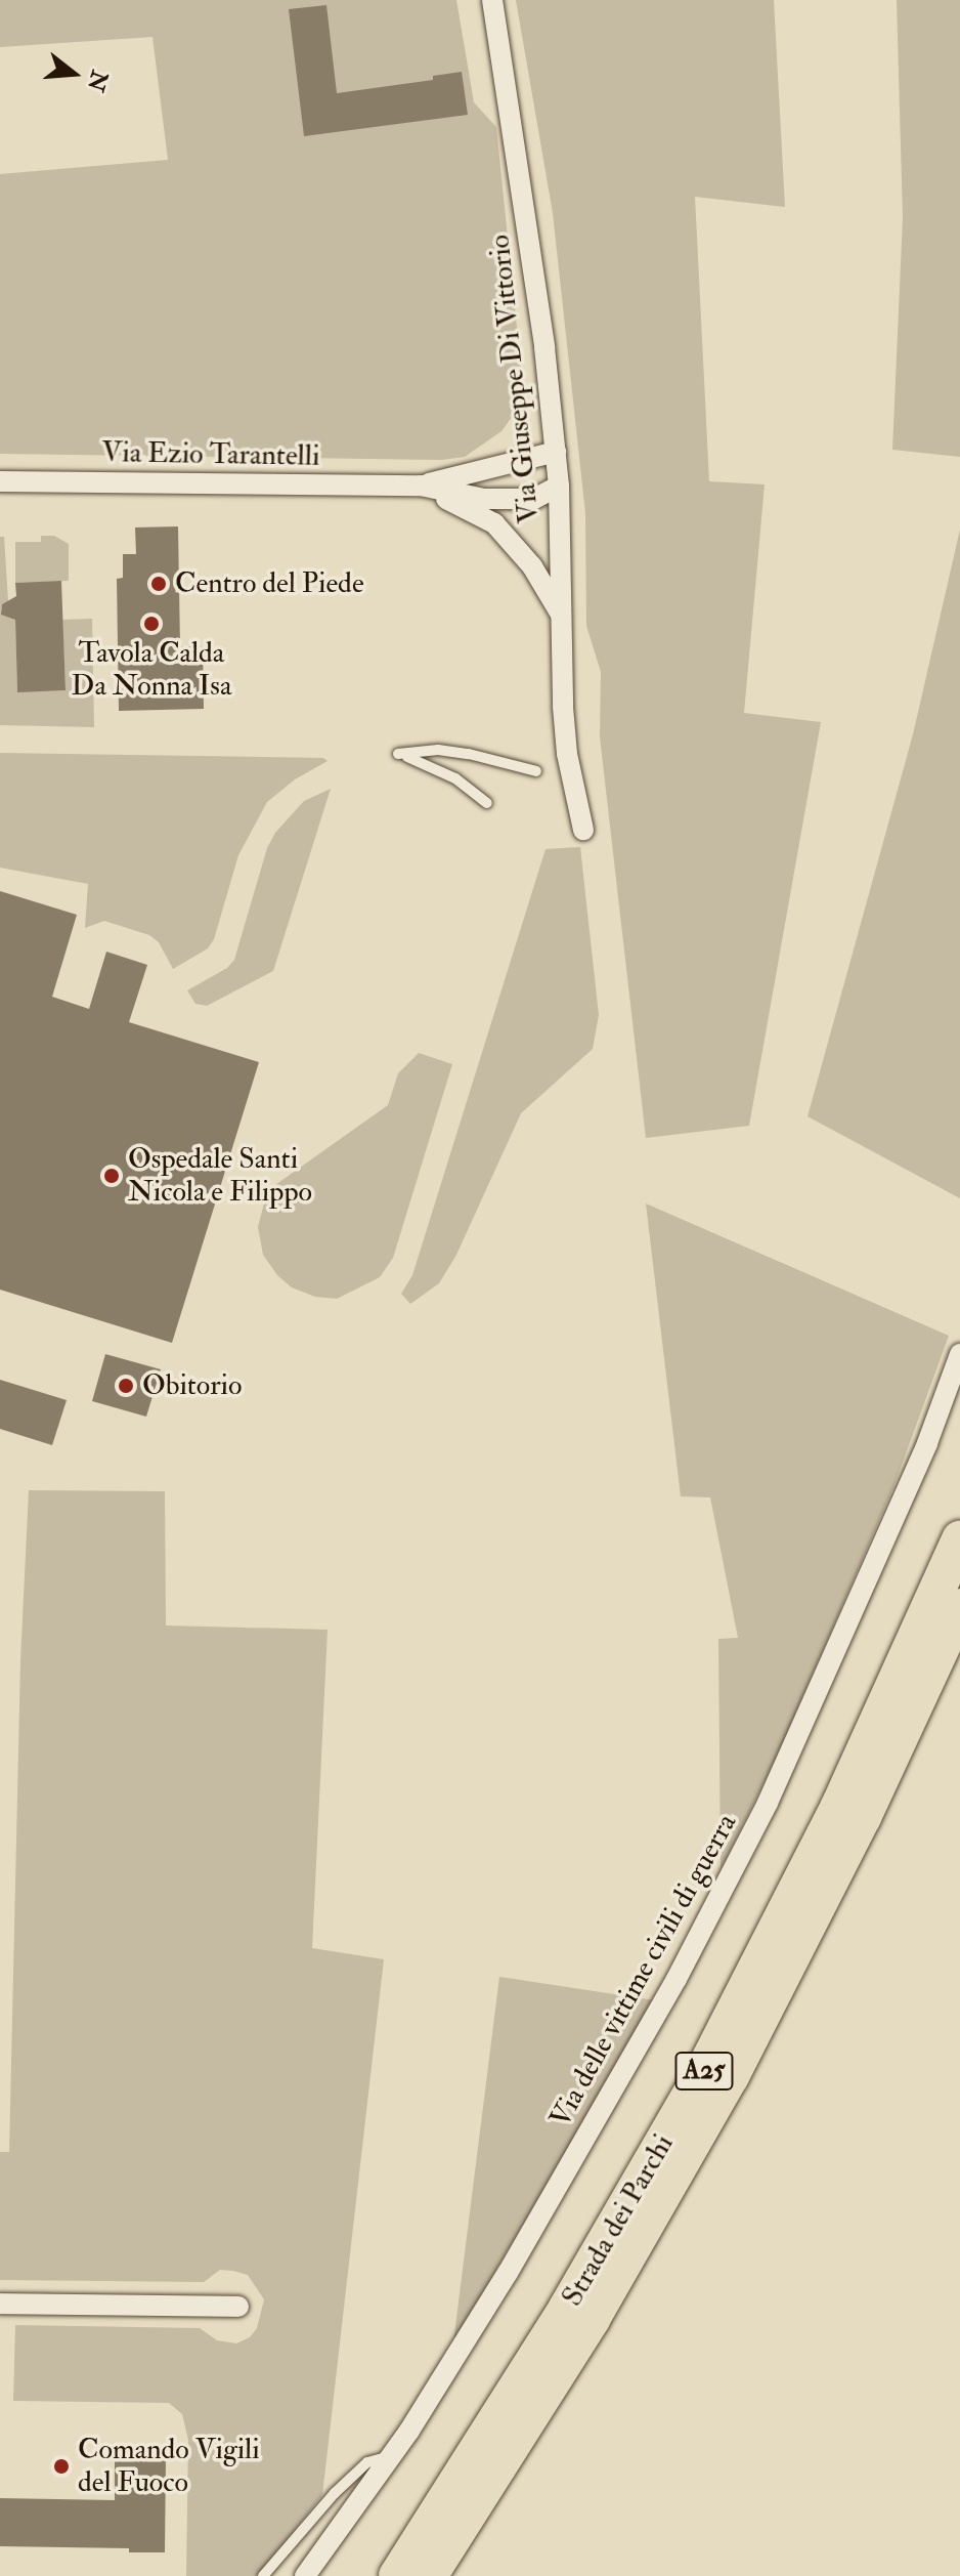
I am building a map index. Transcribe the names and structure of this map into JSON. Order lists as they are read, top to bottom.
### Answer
{
  "streets": {
    "highway": ["A25", "Strada dei Parchi"],
    "street": ["Via Giuseppe Di Vittorio", "Via Ezio Tarantelli", "Via delle vittime civili di guerra"]
  },
  "places": [
    "Centro del Piede",
    "Tavola Calda Da Nonna Isa",
    "Ospedale Santi Nicola e Filippo",
    "Obitorio",
    "Comando Vigili del Fuoco"
  ],
  "north": "right"
}
